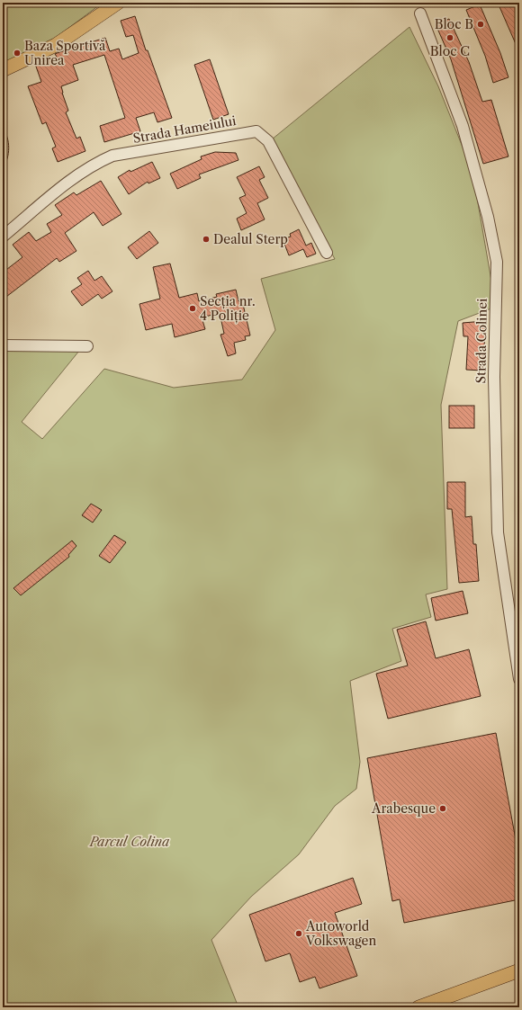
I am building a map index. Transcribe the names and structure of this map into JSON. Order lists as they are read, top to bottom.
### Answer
{
  "streets": {
    "street": ["Strada Hameiului", "Strada Colinei"]
  },
  "parks": ["Parcul Colina"],
  "places": [
    "Bloc B",
    "Bloc C",
    "Baza Sportivă Unirea",
    "Dealul Sterp",
    "Secția nr. 4 Poliție",
    "Arabesque",
    "Autoworld Volkswagen"
  ]
}
